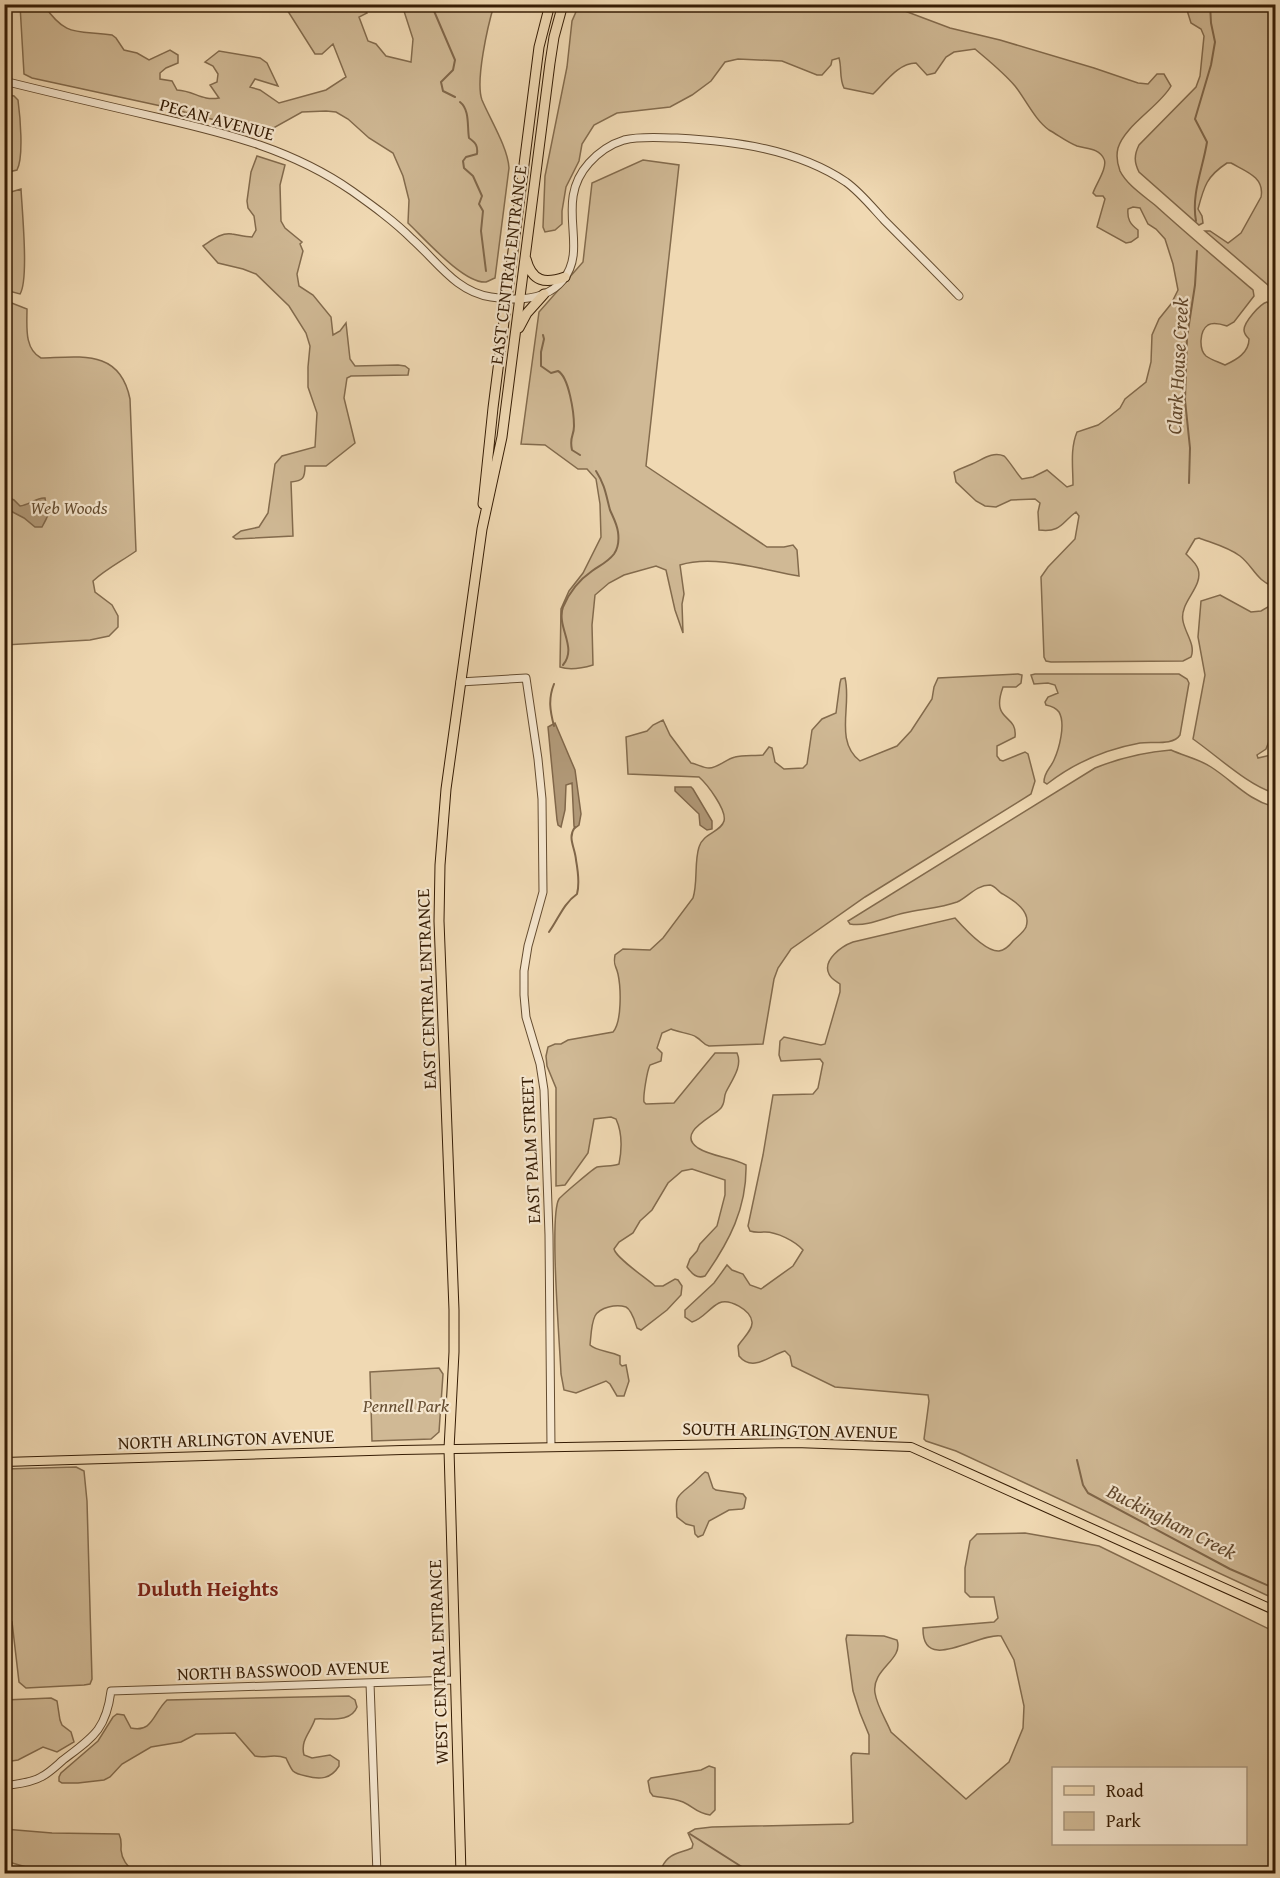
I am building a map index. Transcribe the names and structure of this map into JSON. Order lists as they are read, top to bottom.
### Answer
{
  "streets": {
    "highway": ["EAST CENTRAL ENTRANCE", "WEST CENTRAL ENTRANCE"],
    "main road": ["SOUTH ARLINGTON AVENUE", "NORTH ARLINGTON AVENUE"],
    "street": ["PECAN AVENUE", "EAST PALM STREET", "NORTH BASSWOOD AVENUE"]
  },
  "crossings": [
    ["PECAN AVENUE", "EAST CENTRAL ENTRANCE"],
    ["EAST CENTRAL ENTRANCE", "EAST PALM STREET"],
    ["EAST CENTRAL ENTRANCE", "SOUTH ARLINGTON AVENUE"],
    ["EAST CENTRAL ENTRANCE", "NORTH ARLINGTON AVENUE"],
    ["EAST CENTRAL ENTRANCE", "WEST CENTRAL ENTRANCE"],
    ["EAST PALM STREET", "SOUTH ARLINGTON AVENUE"],
    ["SOUTH ARLINGTON AVENUE", "NORTH ARLINGTON AVENUE"],
    ["SOUTH ARLINGTON AVENUE", "WEST CENTRAL ENTRANCE"],
    ["NORTH ARLINGTON AVENUE", "WEST CENTRAL ENTRANCE"],
    ["WEST CENTRAL ENTRANCE", "NORTH BASSWOOD AVENUE"]
  ],
  "districts": ["Duluth Heights"],
  "water": ["Clark House Creek", "Buckingham Creek"],
  "parks": ["Web Woods", "Pennell Park"],
  "legend": ["Road", "Park"]
}
